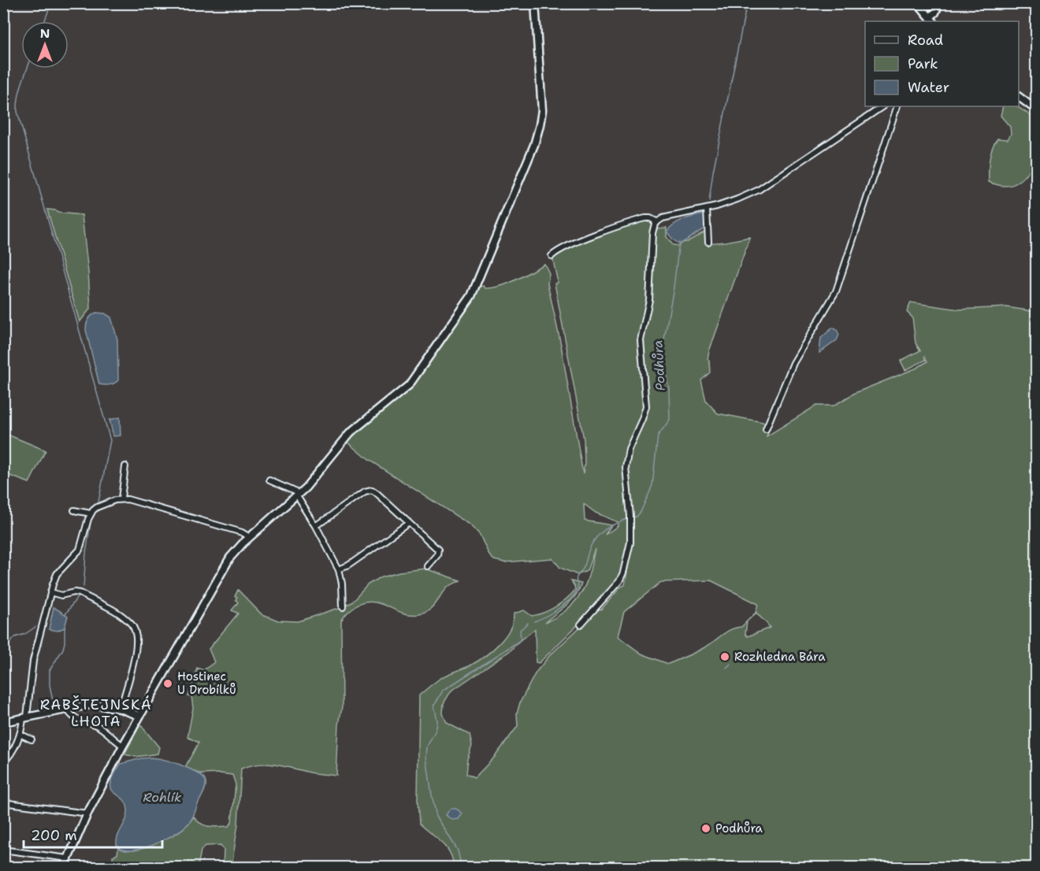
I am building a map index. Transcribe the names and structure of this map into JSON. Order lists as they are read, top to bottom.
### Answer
{
  "districts": ["RABŠTEJNSKÁ LHOTA"],
  "water": ["Podhůra", "Rohlík"],
  "places": ["Rozhledna Bára", "Hostinec U Drobílků", "Podhůra"],
  "legend": ["Road", "Park", "Water"],
  "scale_bar": "200 m",
  "north": "top"
}
